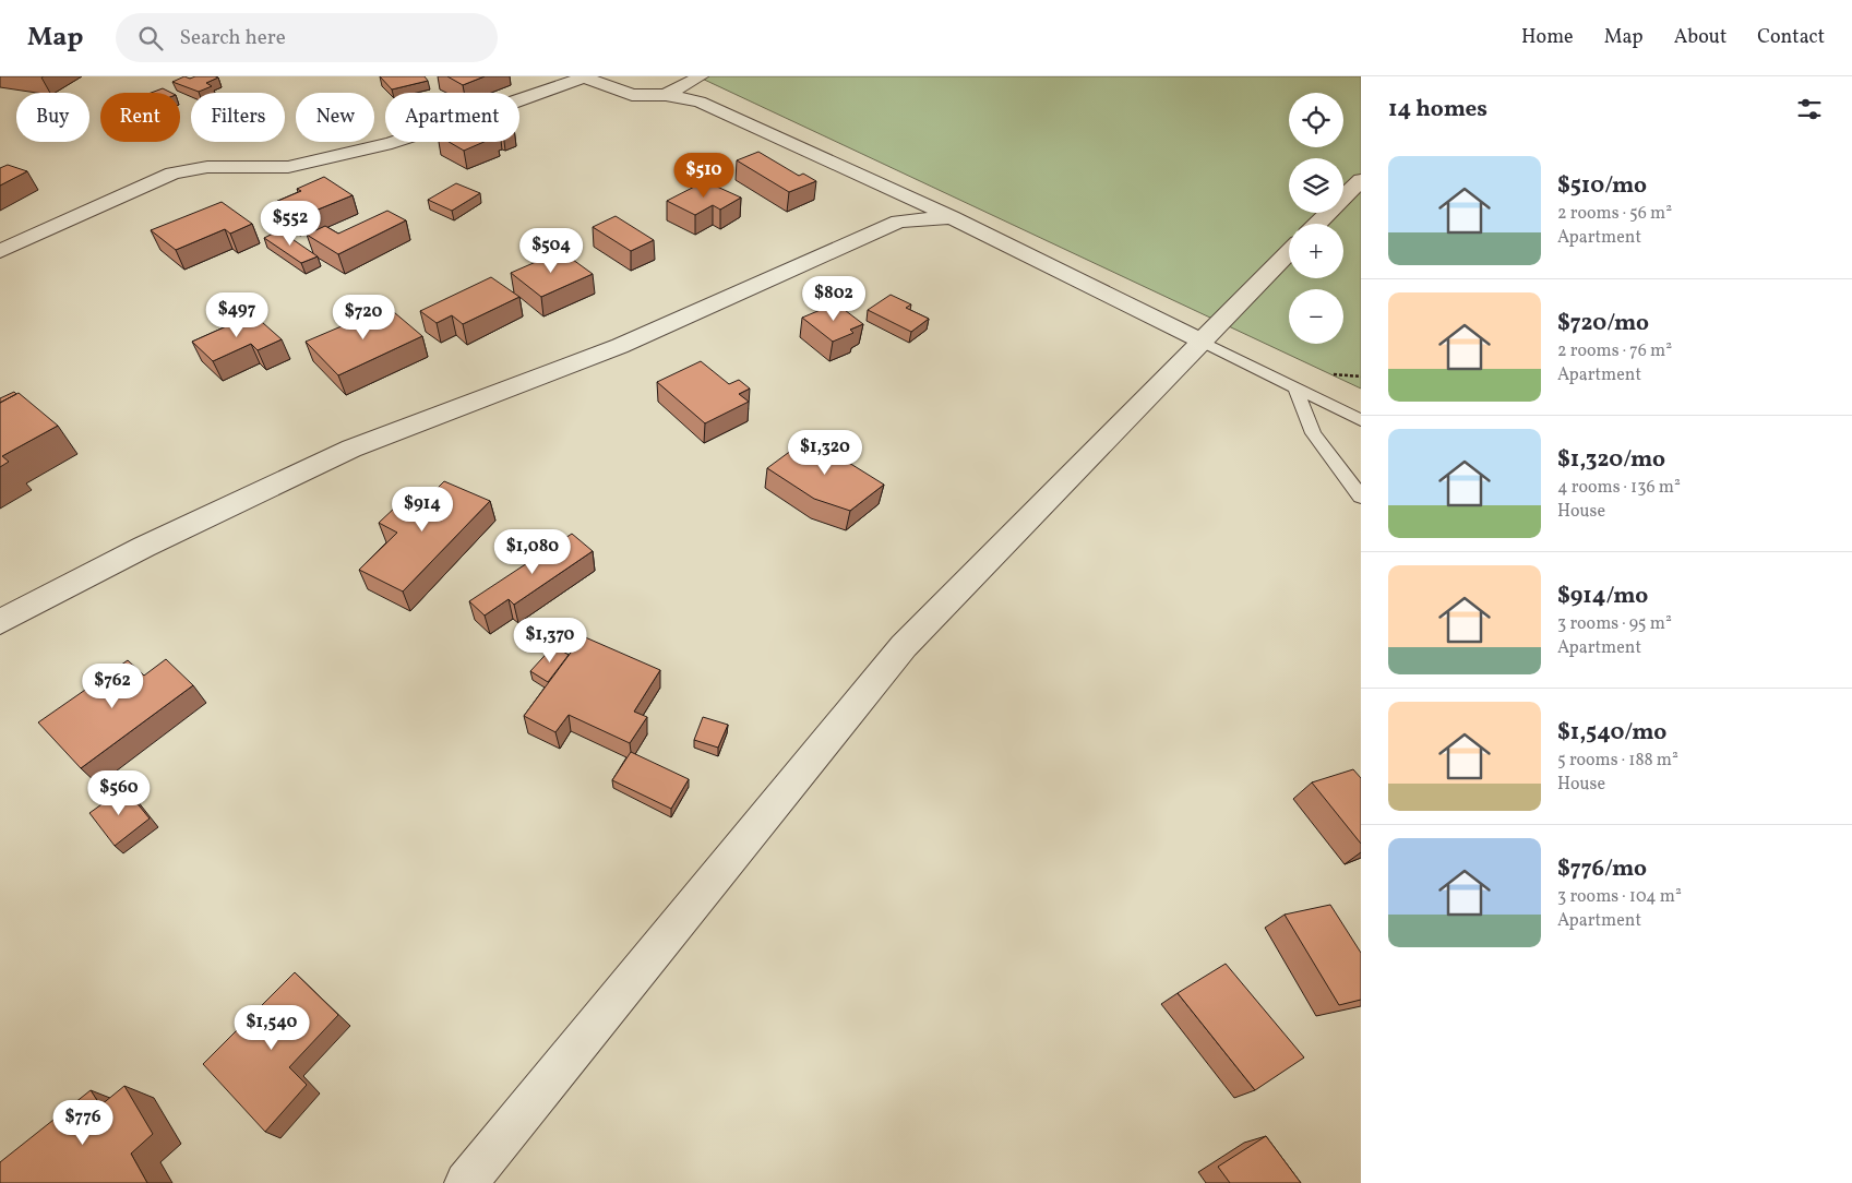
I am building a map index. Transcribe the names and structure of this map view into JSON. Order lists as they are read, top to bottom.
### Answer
{
  "page": {
    "header": "Map",
    "search": "Search here",
    "nav": [
      "Home",
      "Map",
      "About",
      "Contact"
    ],
    "heading": "14 homes",
    "map_buttons": ["+", "−"],
    "chip": [
      "Buy",
      "Rent",
      "Filters",
      "New",
      "Apartment"
    ],
    "list": [
      {
        "name": "$510/mo",
        "note": "2 rooms · 56 m² · Apartment"
      },
      {
        "name": "$720/mo",
        "note": "2 rooms · 76 m² · Apartment"
      },
      {
        "name": "$1,320/mo",
        "note": "4 rooms · 136 m² · House"
      },
      {
        "name": "$914/mo",
        "note": "3 rooms · 95 m² · Apartment"
      },
      {
        "name": "$1,540/mo",
        "note": "5 rooms · 188 m² · House"
      },
      {
        "name": "$776/mo",
        "note": "3 rooms · 104 m² · Apartment"
      }
    ],
    "price": [
      "$510",
      "$552",
      "$504",
      "$802",
      "$497",
      "$720",
      "$1,320",
      "$914",
      "$1,080",
      "$1,370",
      "$762",
      "$560",
      "$1,540",
      "$776"
    ]
  }
}
